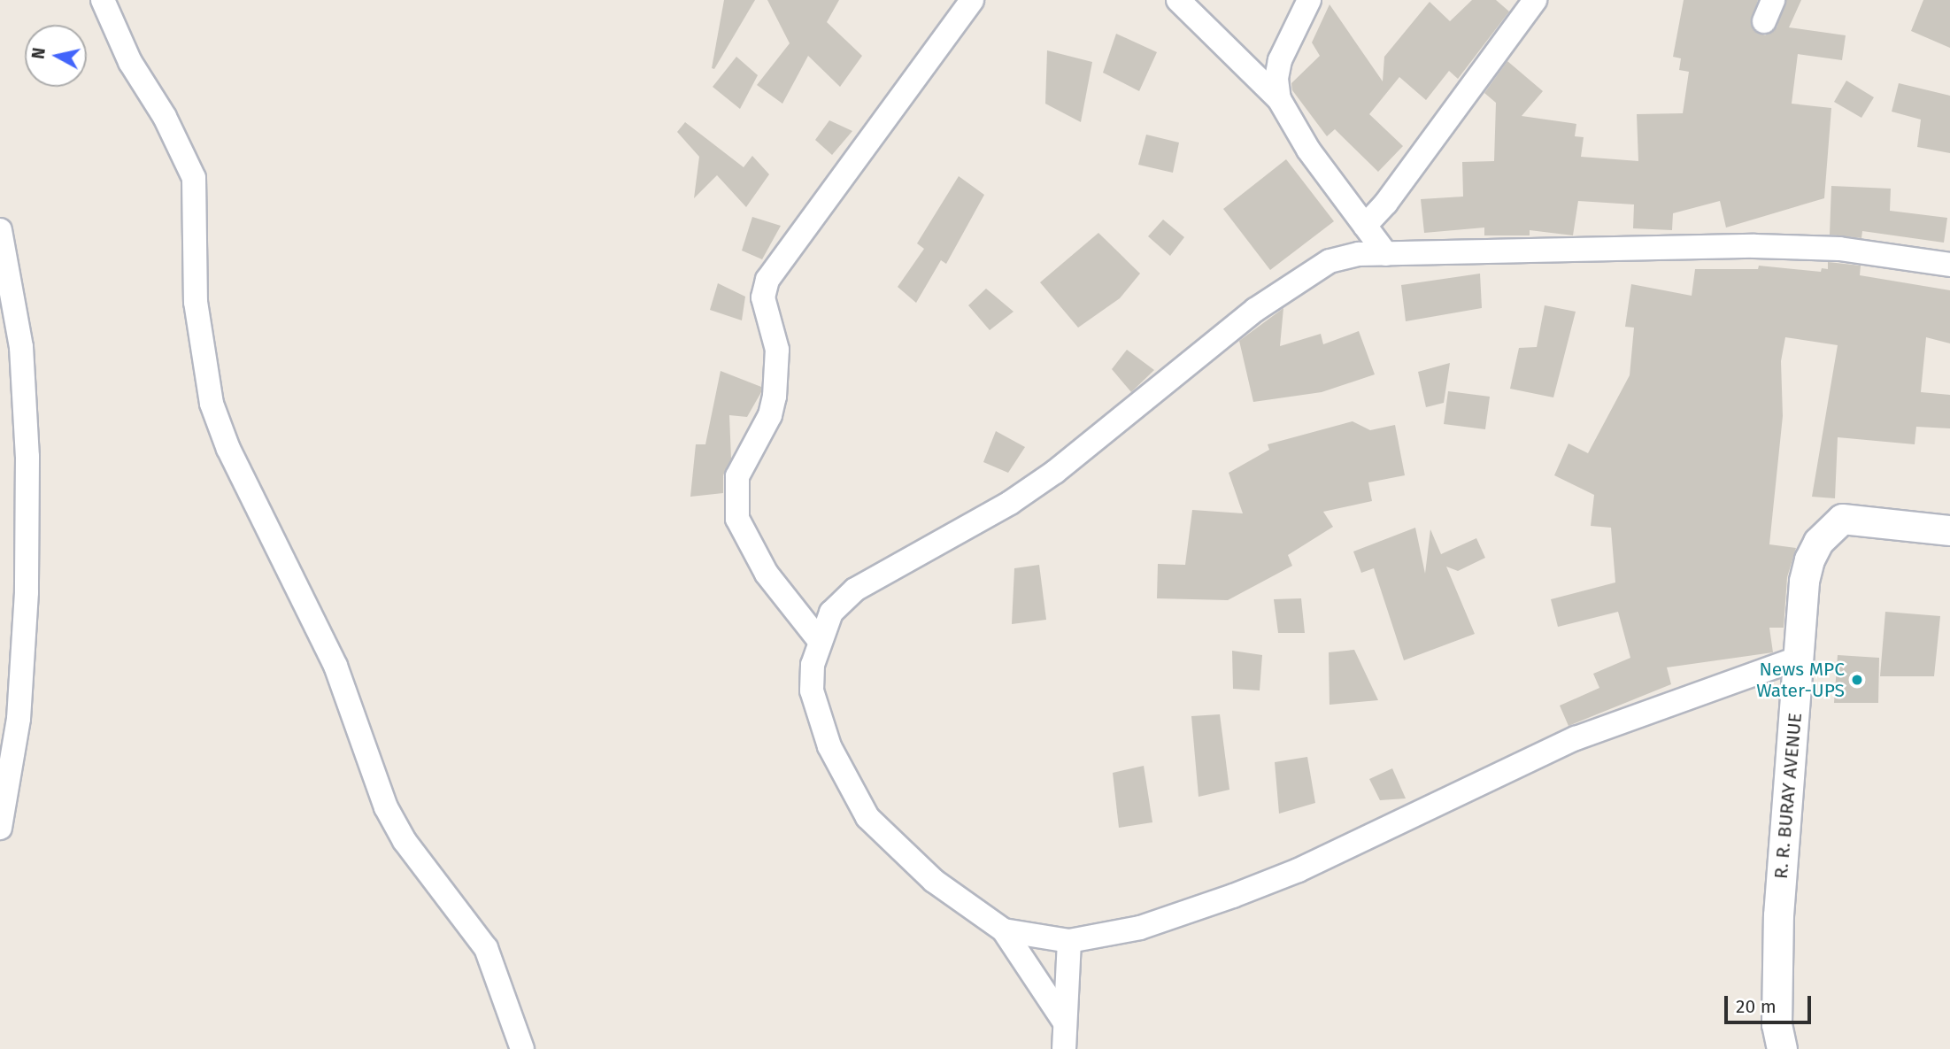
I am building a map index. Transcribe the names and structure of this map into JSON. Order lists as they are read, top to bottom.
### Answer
{
  "streets": {
    "street": ["R. R. BURAY AVENUE"]
  },
  "places": ["News MPC Water-UPS"],
  "scale_bar": "20 m",
  "north": "left"
}
